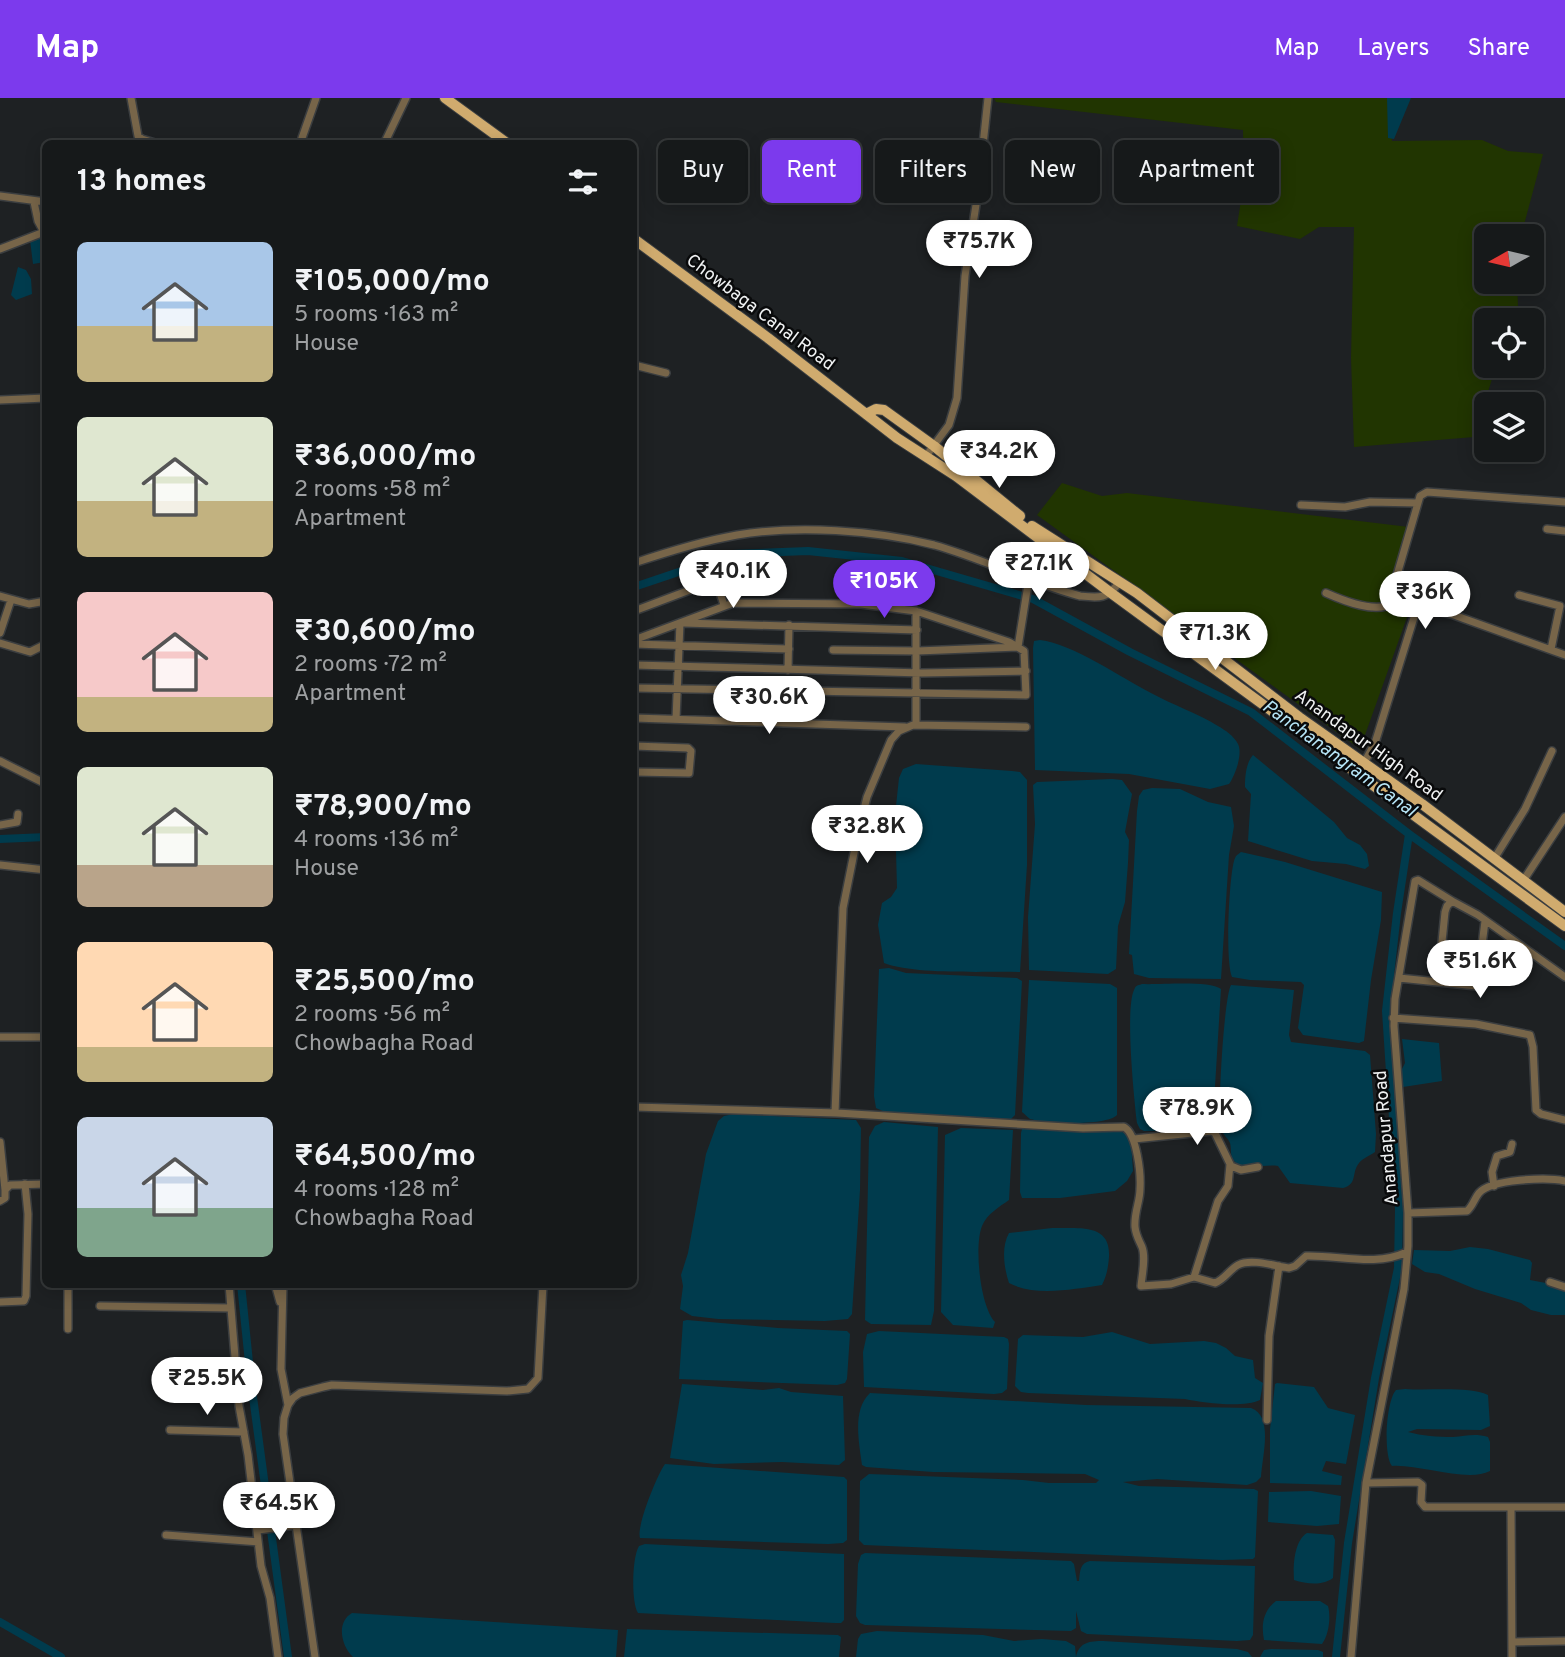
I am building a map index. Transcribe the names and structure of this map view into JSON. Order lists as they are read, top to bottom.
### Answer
{
  "streets": {
    "main road": ["Chowbaga Canal Road", "Anandapur High Road"],
    "street": ["Anandapur Road"]
  },
  "crossings": [
    ["Chowbaga Canal Road", "Anandapur High Road"]
  ],
  "water": ["Panchanangram Canal"],
  "north": "left",
  "page": {
    "header": "Map",
    "nav": ["Map", "Layers", "Share"],
    "chip": [
      "Buy",
      "Rent",
      "Filters",
      "New",
      "Apartment"
    ],
    "heading": "13 homes",
    "price": [
      "₹75.7K",
      "₹34.2K",
      "₹27.1K",
      "₹40.1K",
      "₹105K",
      "₹36K",
      "₹71.3K",
      "₹30.6K",
      "₹32.8K",
      "₹51.6K",
      "₹78.9K",
      "₹25.5K",
      "₹64.5K"
    ],
    "list": [
      {
        "name": "₹105,000/mo",
        "note": "5 rooms · 163 m² · House"
      },
      {
        "name": "₹36,000/mo",
        "note": "2 rooms · 58 m² · Apartment"
      },
      {
        "name": "₹30,600/mo",
        "note": "2 rooms · 72 m² · Apartment"
      },
      {
        "name": "₹78,900/mo",
        "note": "4 rooms · 136 m² · House"
      },
      {
        "name": "₹25,500/mo",
        "note": "2 rooms · 56 m² · Chowbagha Road"
      },
      {
        "name": "₹64,500/mo",
        "note": "4 rooms · 128 m² · Chowbagha Road"
      }
    ]
  }
}
